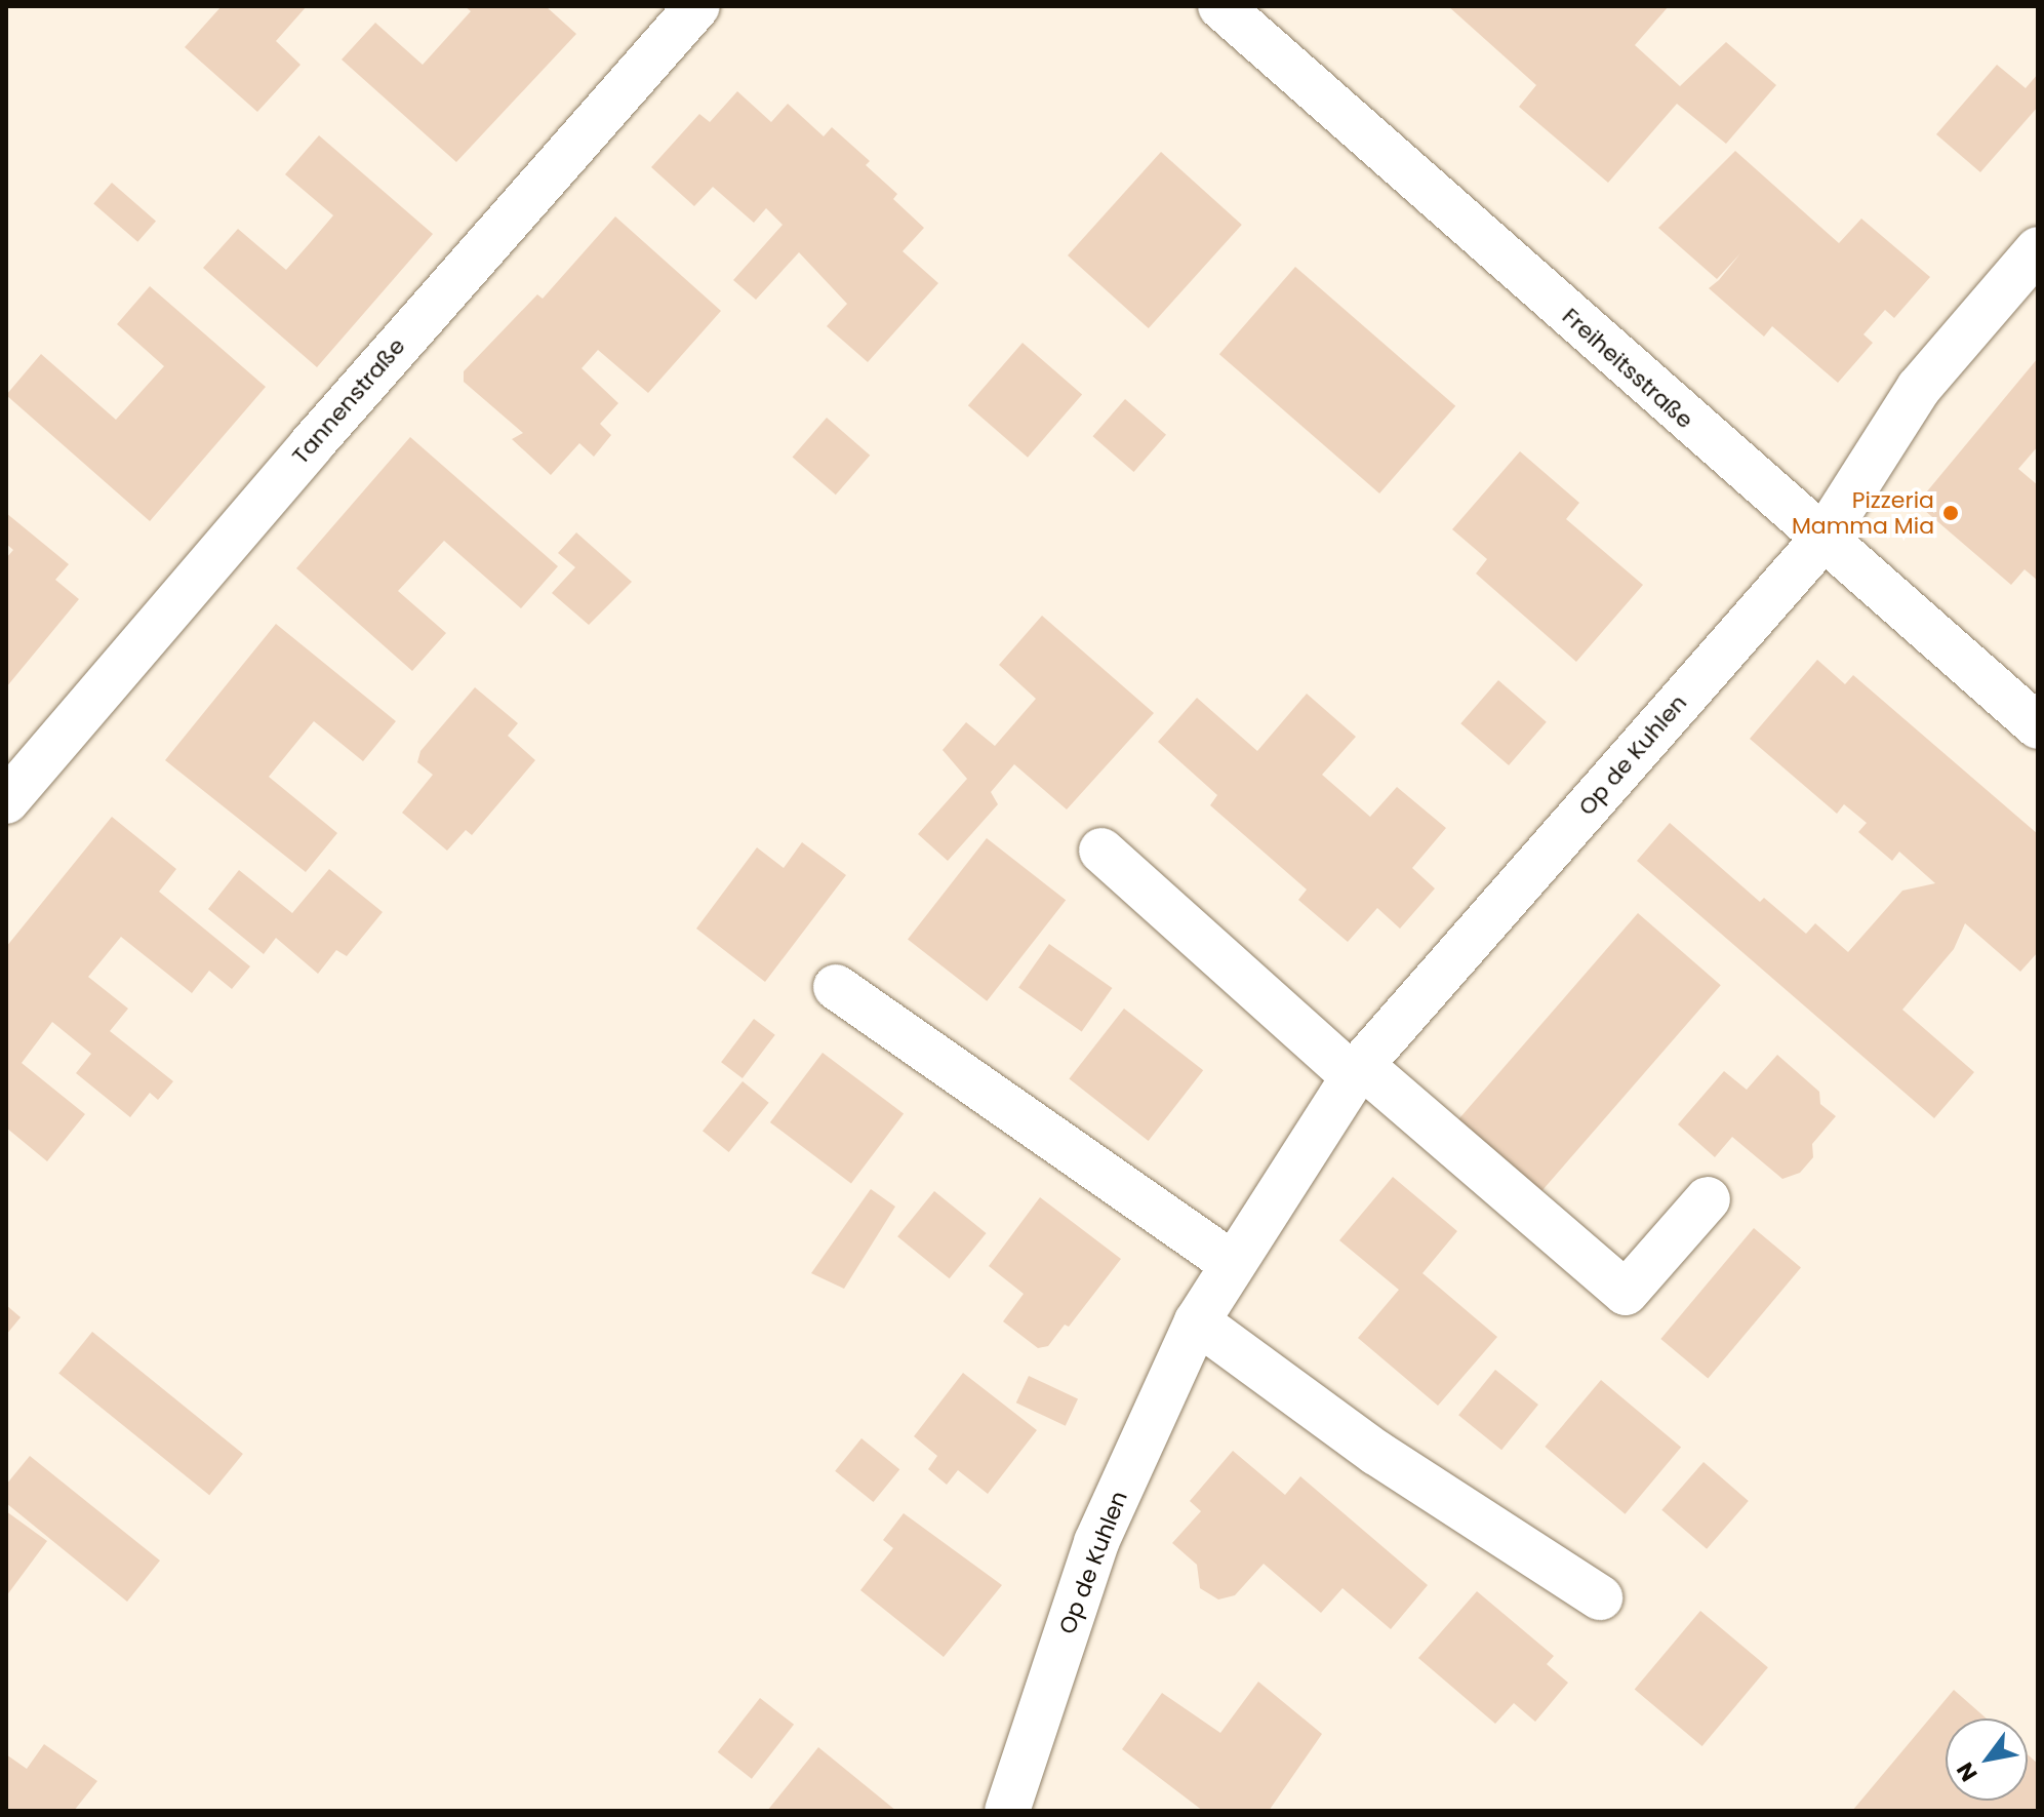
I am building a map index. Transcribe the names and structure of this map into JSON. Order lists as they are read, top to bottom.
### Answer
{
  "streets": {
    "street": ["Freiheitsstraße", "Tannenstraße", "Op de Kuhlen"]
  },
  "crossings": [
    ["Freiheitsstraße", "Op de Kuhlen"]
  ],
  "places": ["Pizzeria Mamma Mia"],
  "north": "bottom left"
}
